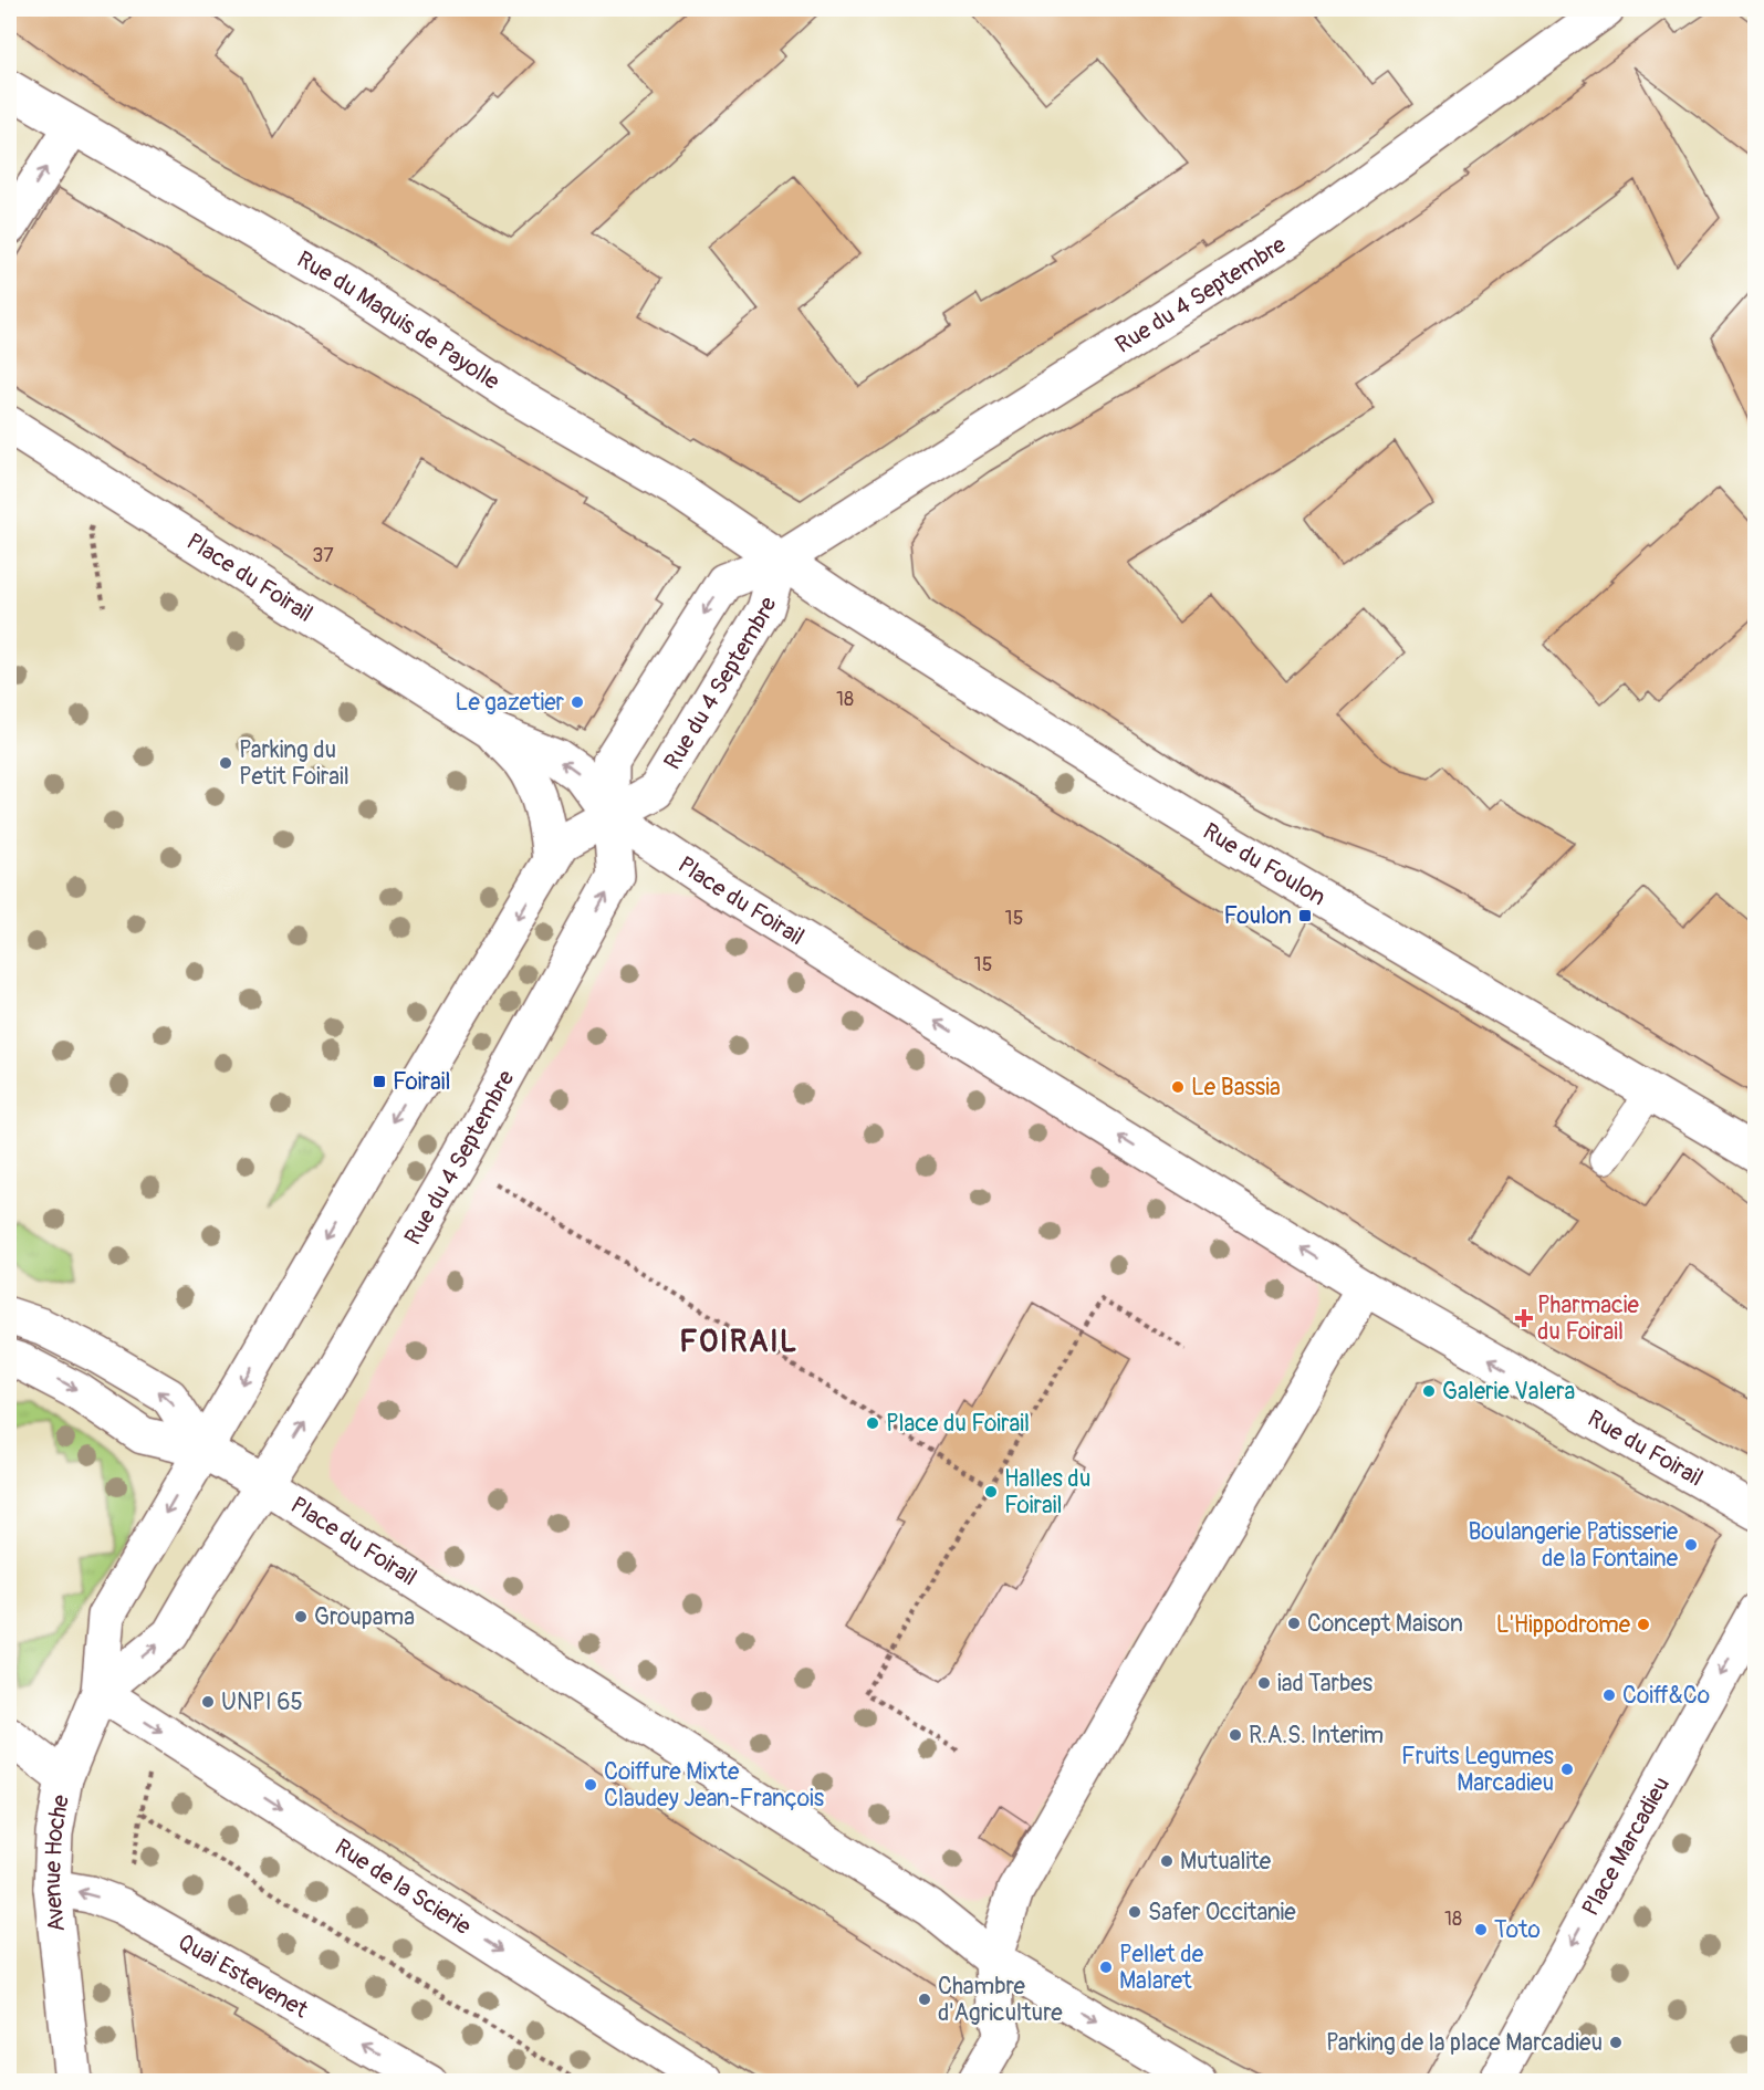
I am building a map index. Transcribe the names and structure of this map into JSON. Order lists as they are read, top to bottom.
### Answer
{
  "streets": {
    "street": [
      "Rue du 4 Septembre",
      "Rue du Maquis de Payolle",
      "Place du Foirail",
      "Rue du Foulon",
      "Rue du Foirail",
      "Place Marcadieu",
      "Avenue Hoche",
      "Rue de la Scierie",
      "Quai Estevenet"
    ]
  },
  "crossings": [
    ["Rue du 4 Septembre", "Rue du Maquis de Payolle"],
    ["Rue du 4 Septembre", "Place du Foirail"],
    ["Rue du 4 Septembre", "Rue du Foulon"],
    ["Rue du 4 Septembre", "Avenue Hoche"],
    ["Rue du Maquis de Payolle", "Rue du Foulon"],
    ["Place du Foirail", "Rue du Foirail"],
    ["Place du Foirail", "Avenue Hoche"],
    ["Avenue Hoche", "Rue de la Scierie"],
    ["Avenue Hoche", "Quai Estevenet"]
  ],
  "one_way": [
    "Rue du Foirail",
    "Place Marcadieu",
    "Rue de la Scierie",
    "Quai Estevenet"
  ],
  "districts": ["FOIRAIL"],
  "places": {
    "other": [
      "Le gazetier",
      "Parking du Petit Foirail",
      "Le Bassia",
      "Galerie Valera",
      "Place du Foirail",
      "Halles du Foirail",
      "Boulangerie Patisserie de la Fontaine",
      "Groupama",
      "Concept Maison",
      "L'Hippodrome",
      "iad Tarbes",
      "Coiff&Co",
      "UNPI 65",
      "R.A.S. Interim",
      "Fruits Legumes Marcadieu",
      "Coiffure Mixte Claudey Jean-François",
      "Mutualite",
      "Safer Occitanie",
      "Toto",
      "Pellet de Malaret",
      "Chambre d'Agriculture",
      "Parking de la place Marcadieu"
    ],
    "transit": ["Foulon", "Foirail"],
    "health": ["Pharmacie du Foirail"]
  },
  "house_numbers": [
    "37",
    "18",
    "15",
    "15",
    "18"
  ]
}
